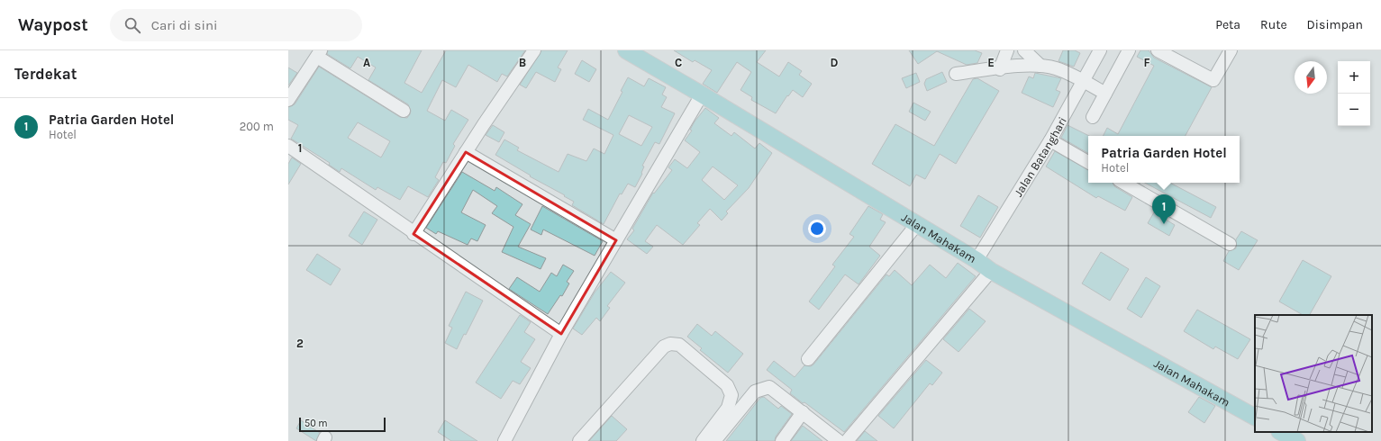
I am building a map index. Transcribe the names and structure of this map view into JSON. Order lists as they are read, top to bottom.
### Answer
{
  "streets": {
    "main road": ["Jalan Mahakam"],
    "street": ["Jalan Batanghari"]
  },
  "crossings": [
    ["Jalan Batanghari", "Jalan Mahakam"]
  ],
  "scale_bar": "50 m",
  "north": "bottom",
  "page": {
    "header": "Waypost",
    "search": "Cari di sini",
    "nav": ["Peta", "Rute", "Disimpan"],
    "heading": "Terdekat",
    "map_buttons": ["+", "−"],
    "list": [
      {
        "mark": "1",
        "name": "Patria Garden Hotel",
        "note": "Hotel",
        "value": "200 m"
      }
    ],
    "popup": ["Patria Garden Hotel", "Hotel"],
    "pins": "1",
    "scale": "50 m"
  },
  "grid": {
    "columns": [
      "A",
      "B",
      "C",
      "D",
      "E",
      "F"
    ],
    "rows": ["1", "2"]
  }
}
